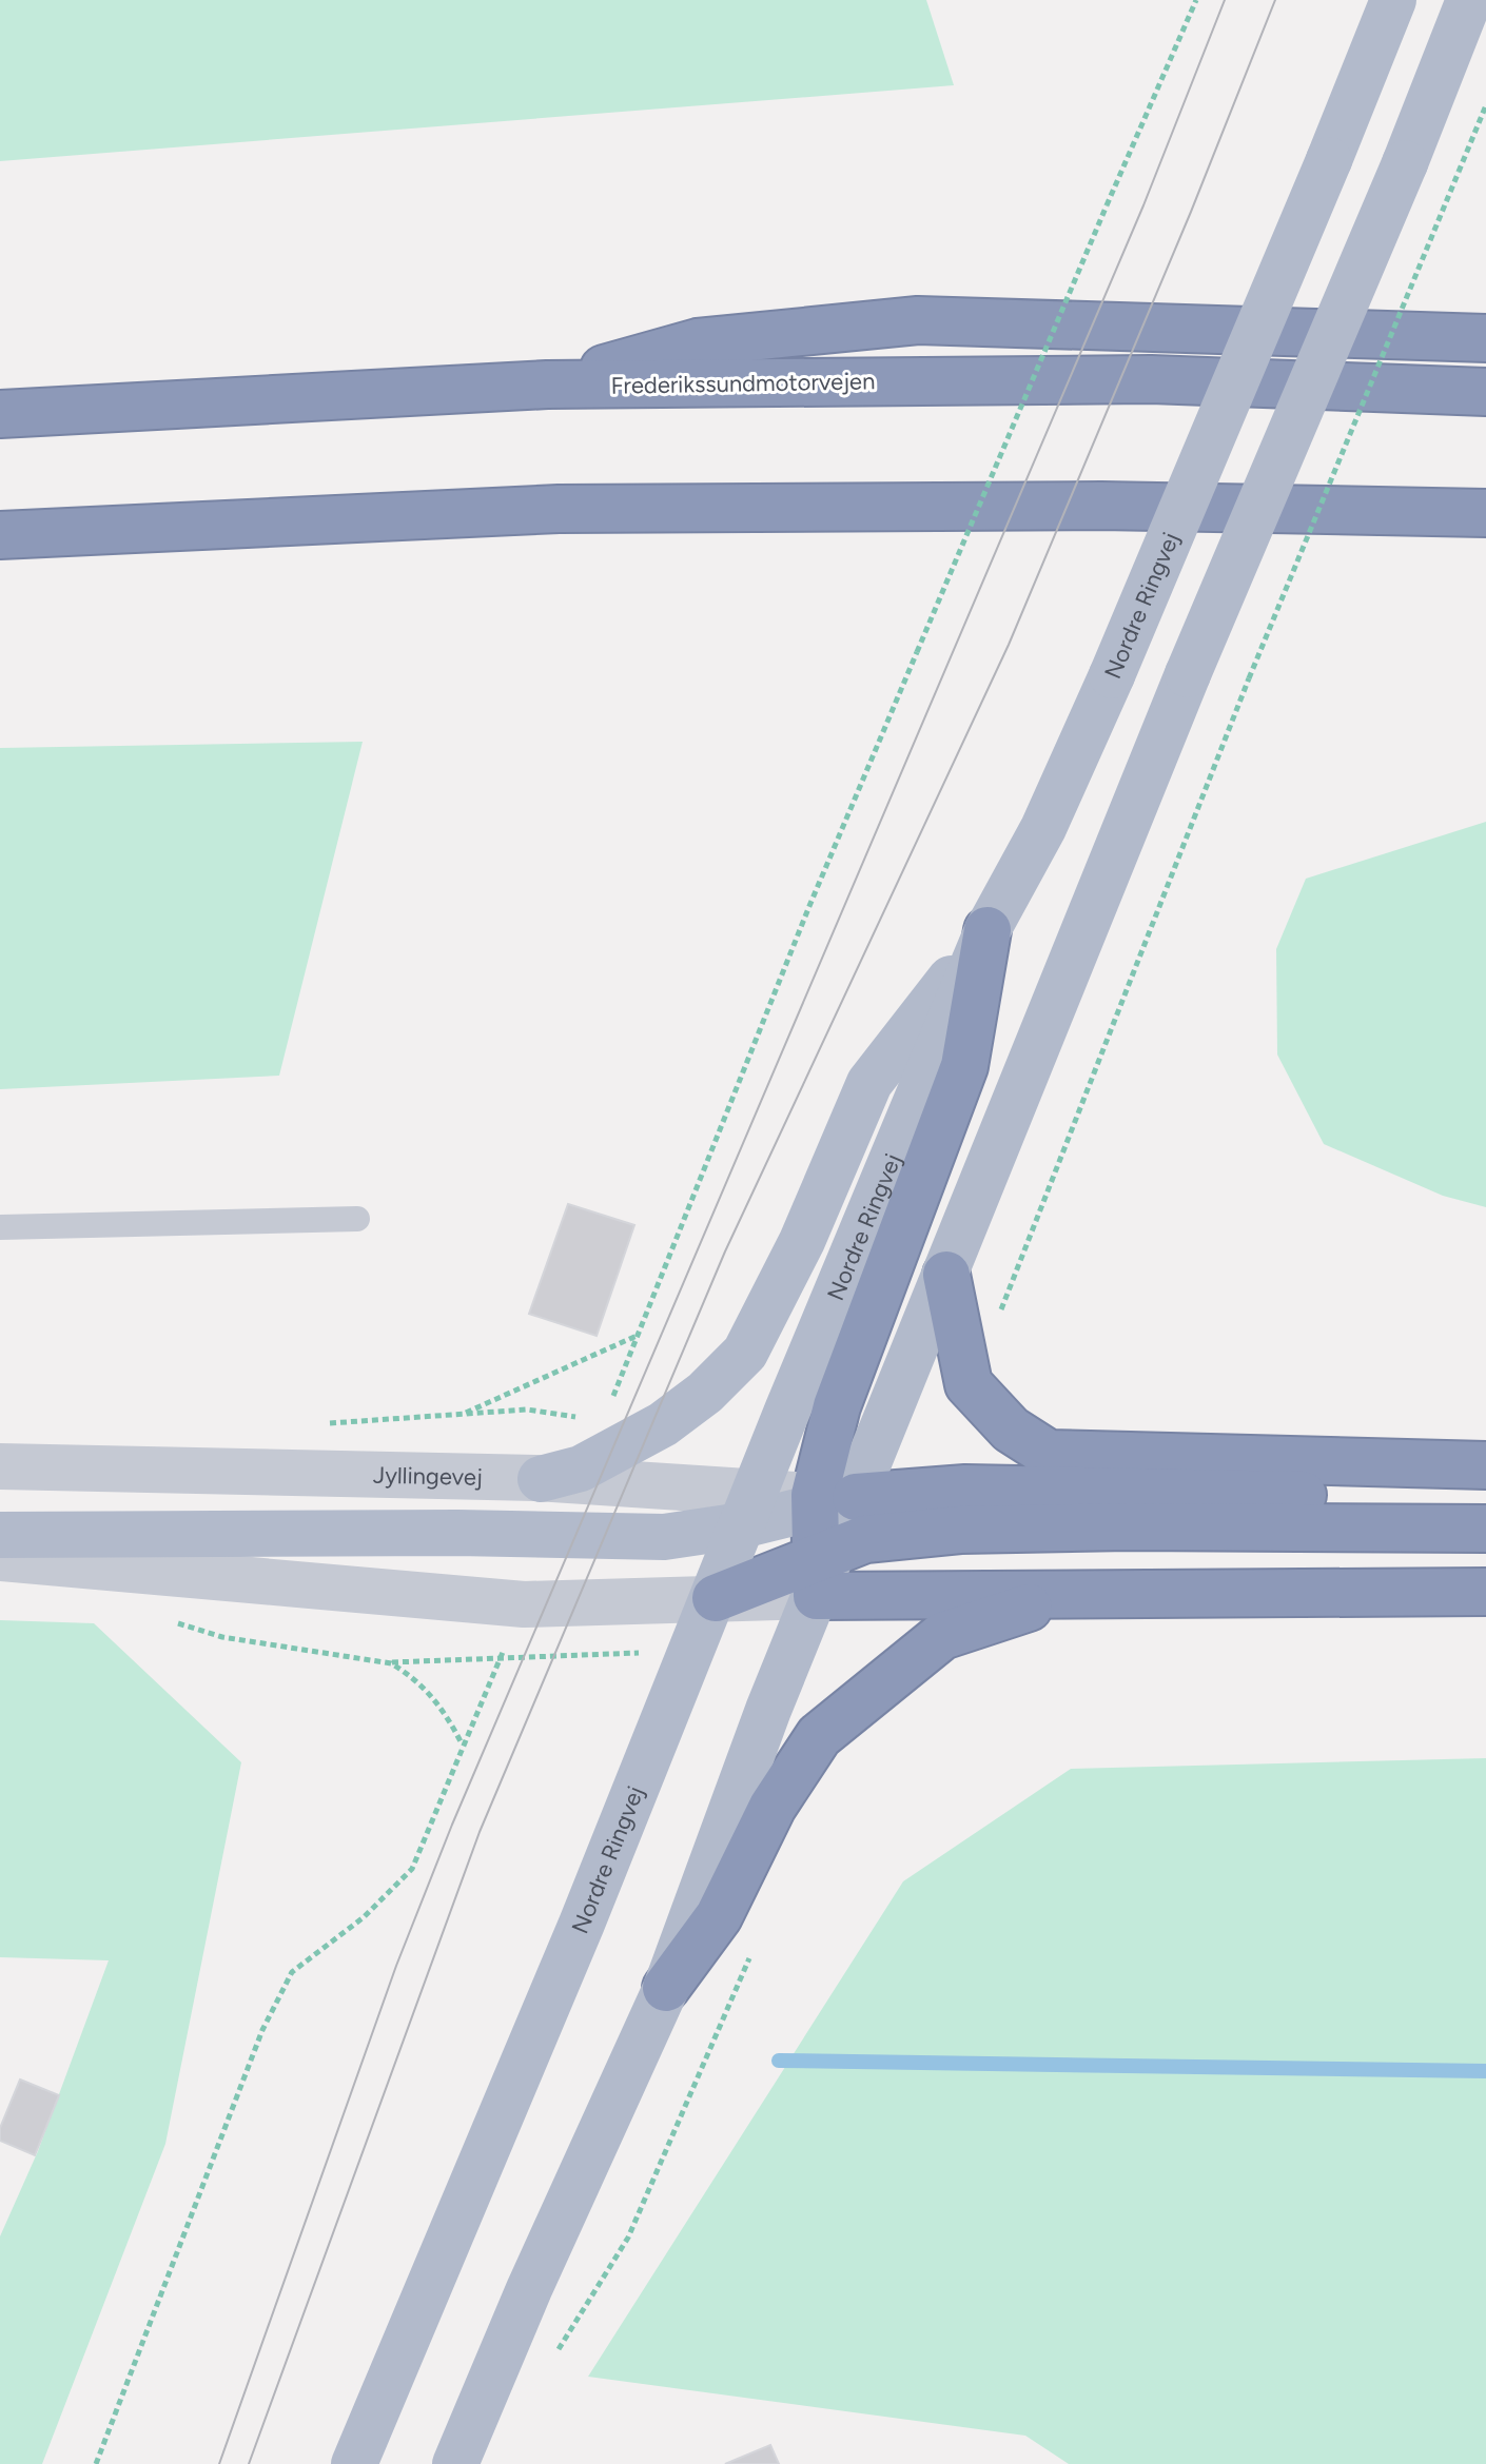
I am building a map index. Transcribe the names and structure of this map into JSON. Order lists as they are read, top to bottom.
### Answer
{
  "streets": {
    "highway": ["Frederikssundmotorvejen"],
    "main road": ["Nordre Ringvej"],
    "street": ["Jyllingevej"]
  },
  "crossings": [
    ["Nordre Ringvej", "Jyllingevej"]
  ]
}
